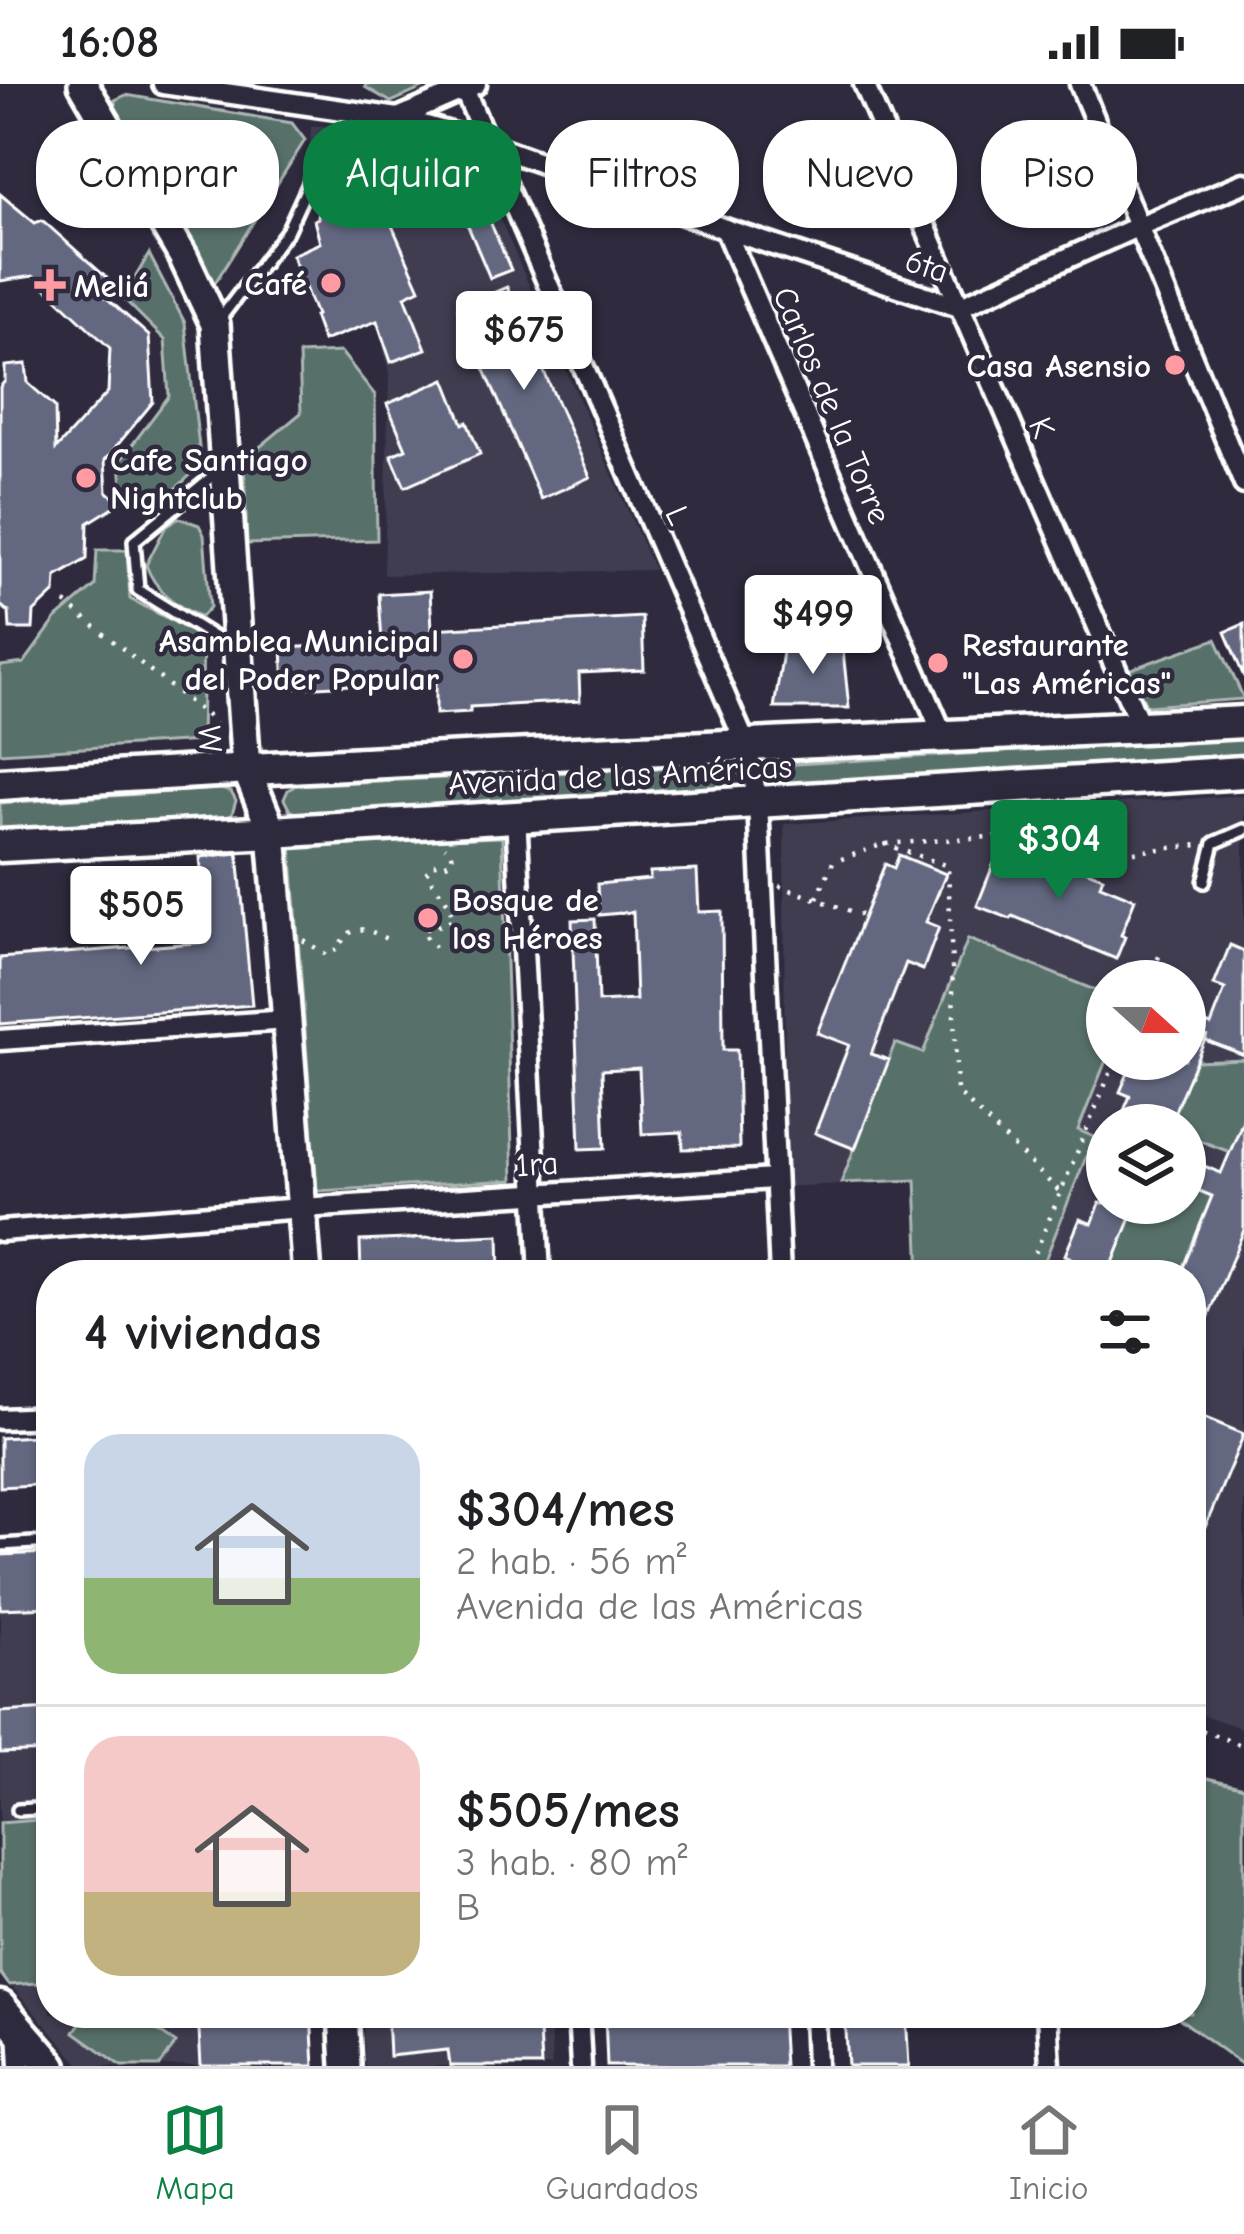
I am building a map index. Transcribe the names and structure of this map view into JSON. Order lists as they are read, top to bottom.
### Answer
{
  "streets": {
    "main road": ["Avenida de las Américas"],
    "street": [
      "6ta",
      "Carlos de la Torre",
      "K",
      "L",
      "M",
      "1ra"
    ]
  },
  "crossings": [
    ["6ta", "Carlos de la Torre"],
    ["6ta", "K"],
    ["Carlos de la Torre", "Avenida de las Américas"],
    ["K", "Avenida de las Américas"],
    ["L", "Avenida de las Américas"],
    ["L", "1ra"],
    ["M", "Avenida de las Américas"],
    ["M", "1ra"]
  ],
  "places": {
    "other": [
      "Café",
      "Casa Asensio",
      "Cafe Santiago Nightclub",
      "Asamblea Municipal del Poder Popular",
      "Restaurante \"Las Américas\"",
      "Bosque de los Héroes"
    ],
    "health": ["Meliá"]
  },
  "north": "right",
  "page": {
    "status": "16:08",
    "chip": [
      "Comprar",
      "Alquilar",
      "Filtros",
      "Nuevo",
      "Piso"
    ],
    "price": [
      "$675",
      "$499",
      "$304",
      "$505"
    ],
    "heading": "4 viviendas",
    "list": [
      {
        "name": "$304/mes",
        "note": "2 hab. · 56 m² · Avenida de las Américas"
      },
      {
        "name": "$505/mes",
        "note": "3 hab. · 80 m² · B"
      }
    ],
    "tabs": ["Mapa", "Guardados", "Inicio"]
  }
}
